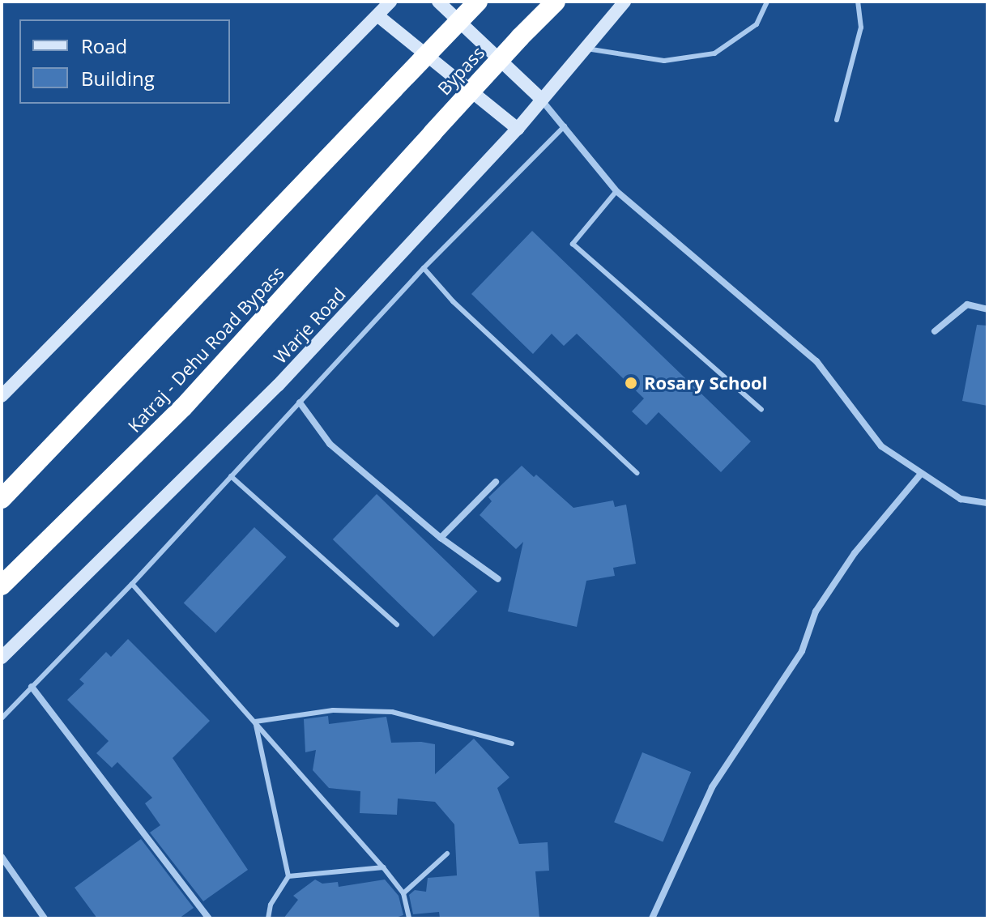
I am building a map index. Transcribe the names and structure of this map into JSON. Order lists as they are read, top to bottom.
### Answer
{
  "streets": {
    "highway": ["Bypass", "Katraj - Dehu Road Bypass"],
    "street": ["Warje Road"]
  },
  "crossings": [
    ["Bypass", "Katraj - Dehu Road Bypass"]
  ],
  "places": ["Rosary School"],
  "legend": ["Road", "Building"]
}
